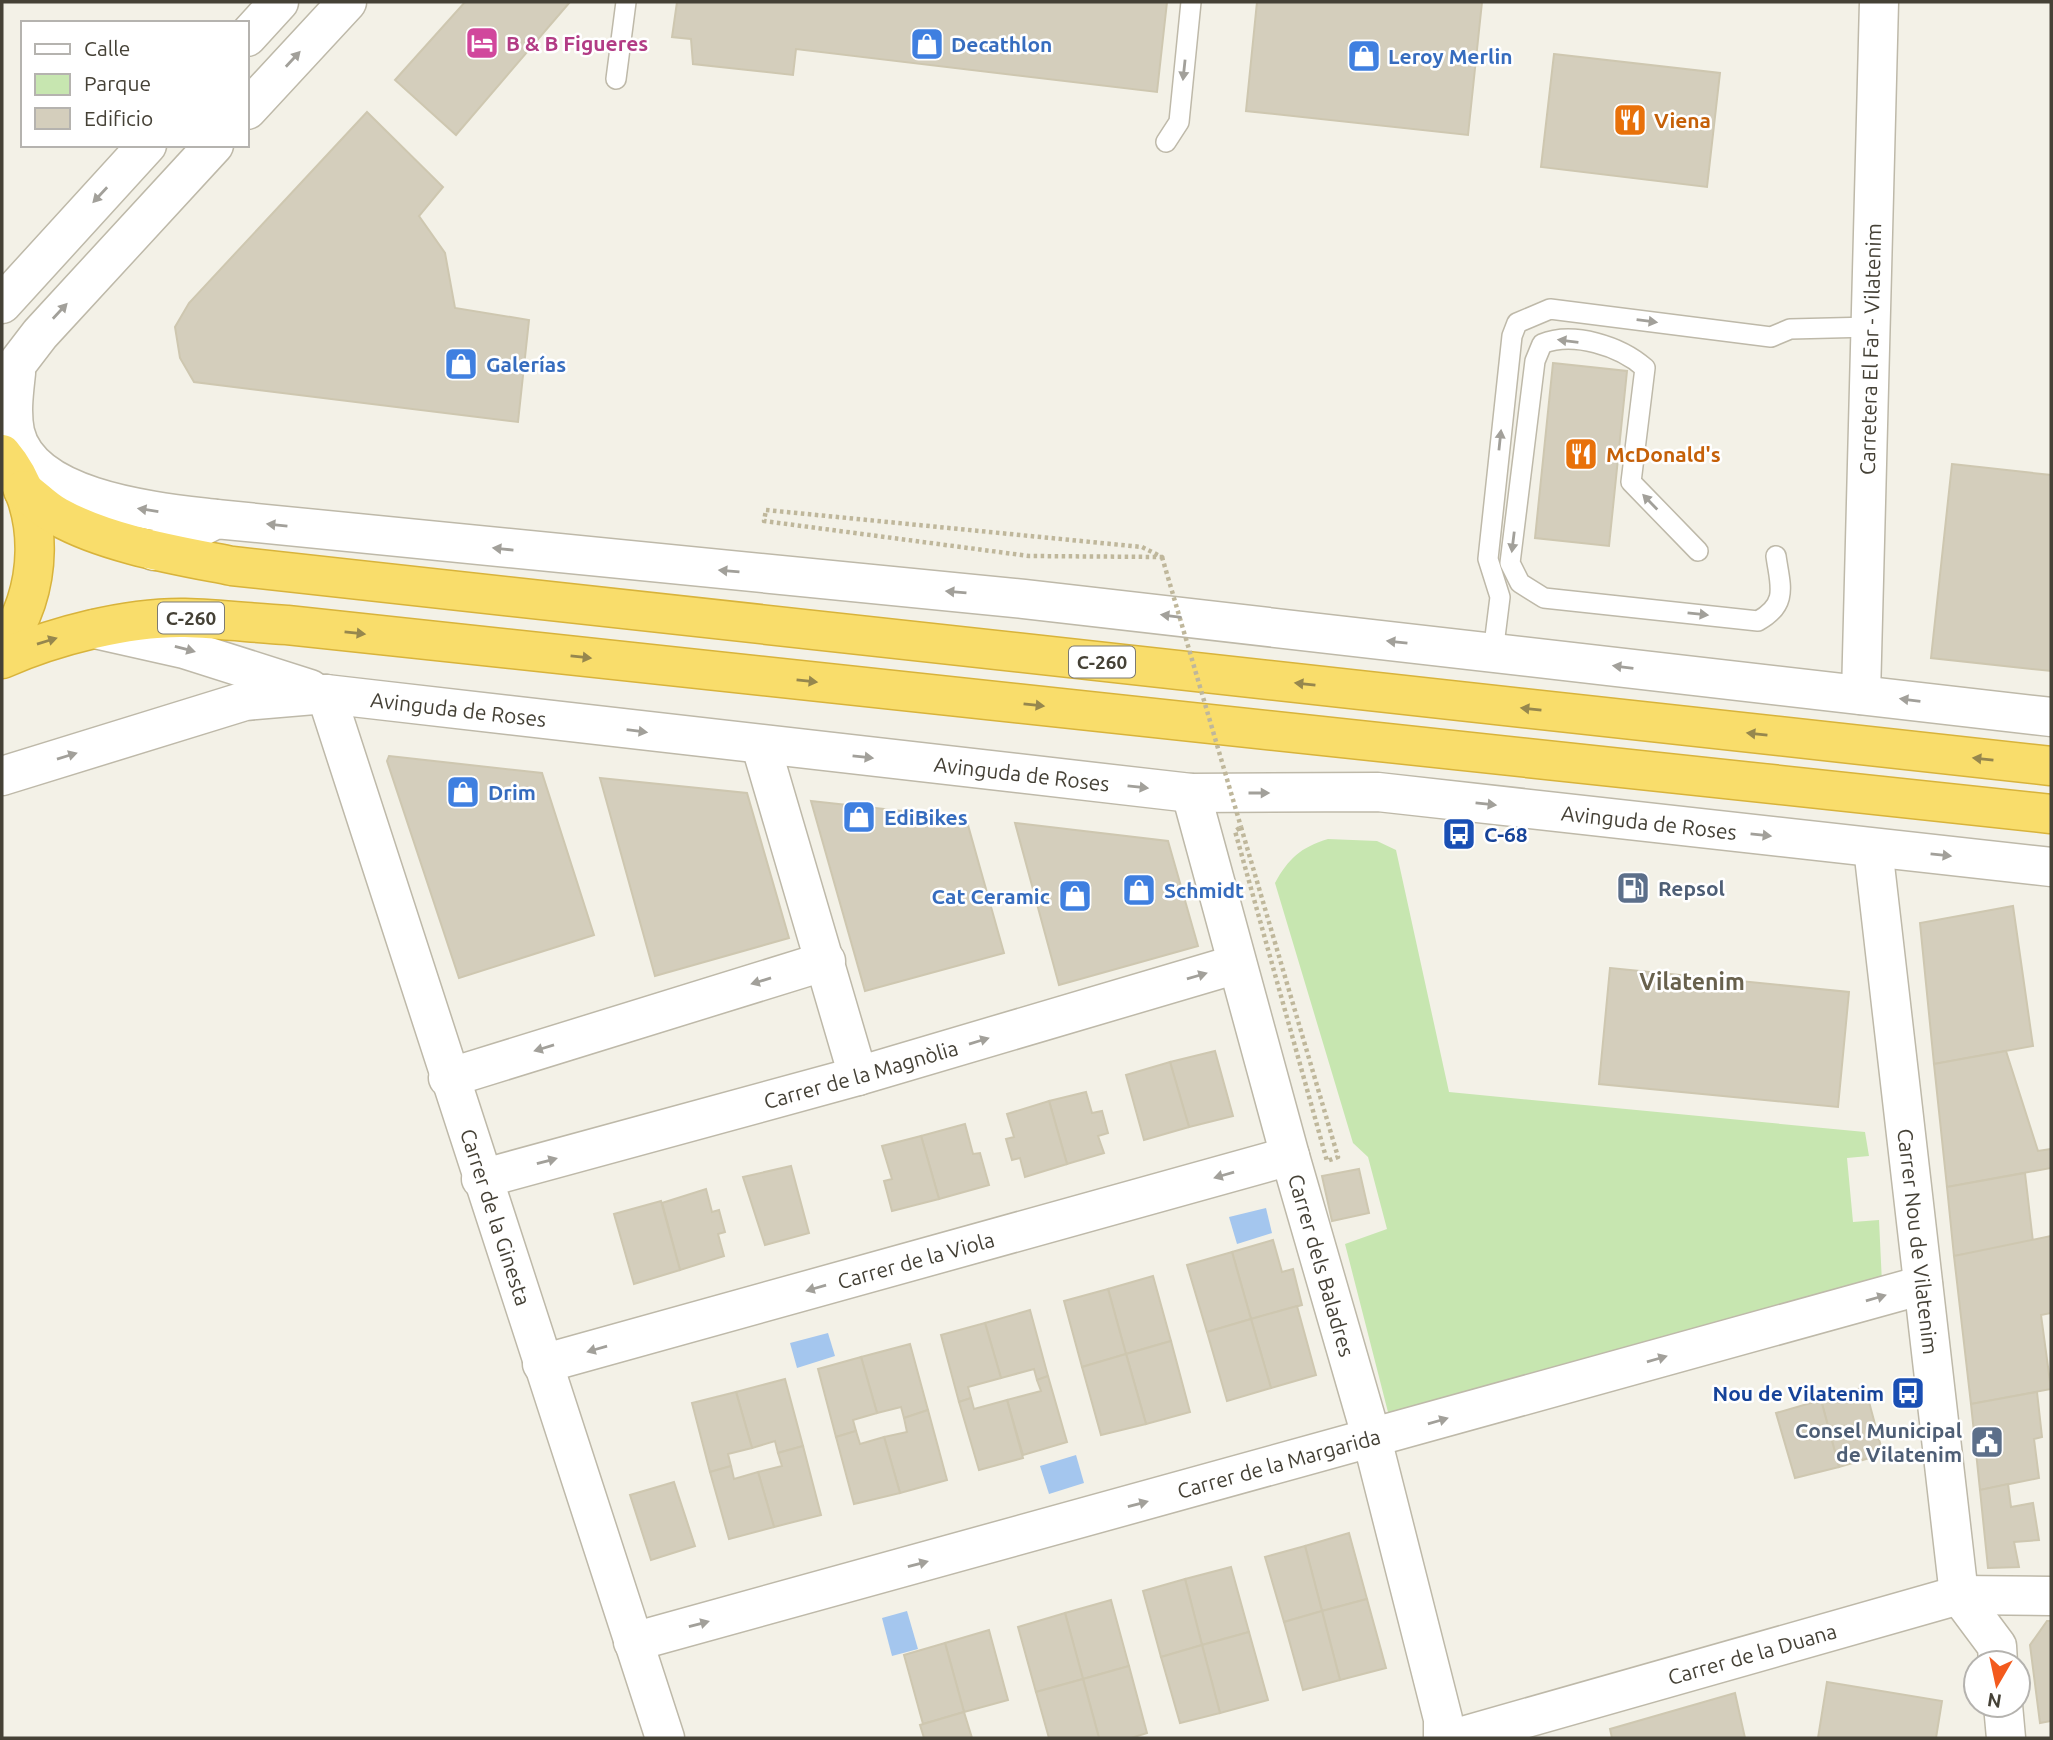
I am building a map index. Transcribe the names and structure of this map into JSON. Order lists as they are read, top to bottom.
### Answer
{
  "streets": {
    "highway": ["C-260"],
    "street": [
      "Carretera El Far - Vilatenim",
      "Avinguda de Roses",
      "Carrer de la Magnòlia",
      "Carrer de la Ginesta",
      "Carrer Nou de Vilatenim",
      "Carrer de la Viola",
      "Carrer dels Baladres",
      "Carrer de la Margarida",
      "Carrer de la Duana"
    ]
  },
  "crossings": [
    ["Avinguda de Roses", "Carrer de la Ginesta"],
    ["Avinguda de Roses", "Carrer Nou de Vilatenim"],
    ["Avinguda de Roses", "Carrer dels Baladres"],
    ["Carrer de la Magnòlia", "Carrer de la Ginesta"],
    ["Carrer de la Magnòlia", "Carrer dels Baladres"],
    ["Carrer de la Ginesta", "Carrer de la Viola"],
    ["Carrer de la Ginesta", "Carrer de la Margarida"],
    ["Carrer Nou de Vilatenim", "Carrer de la Margarida"],
    ["Carrer Nou de Vilatenim", "Carrer de la Duana"],
    ["Carrer de la Viola", "Carrer dels Baladres"],
    ["Carrer dels Baladres", "Carrer de la Margarida"]
  ],
  "one_way": ["Carrer de la Margarida"],
  "districts": ["Vilatenim"],
  "places": {
    "hotel": ["B & B Figueres"],
    "shop": [
      "Decathlon",
      "Leroy Merlin",
      "Galerías",
      "Drim",
      "EdiBikes",
      "Schmidt",
      "Cat Ceramic"
    ],
    "restaurant": ["Viena", "McDonald's"],
    "bus stop": ["C-68", "Nou de Vilatenim"],
    "fuel station": ["Repsol"],
    "public building": ["Consel Municipal de Vilatenim"]
  },
  "legend": ["Calle", "Parque", "Edificio"],
  "north": "bottom"
}
